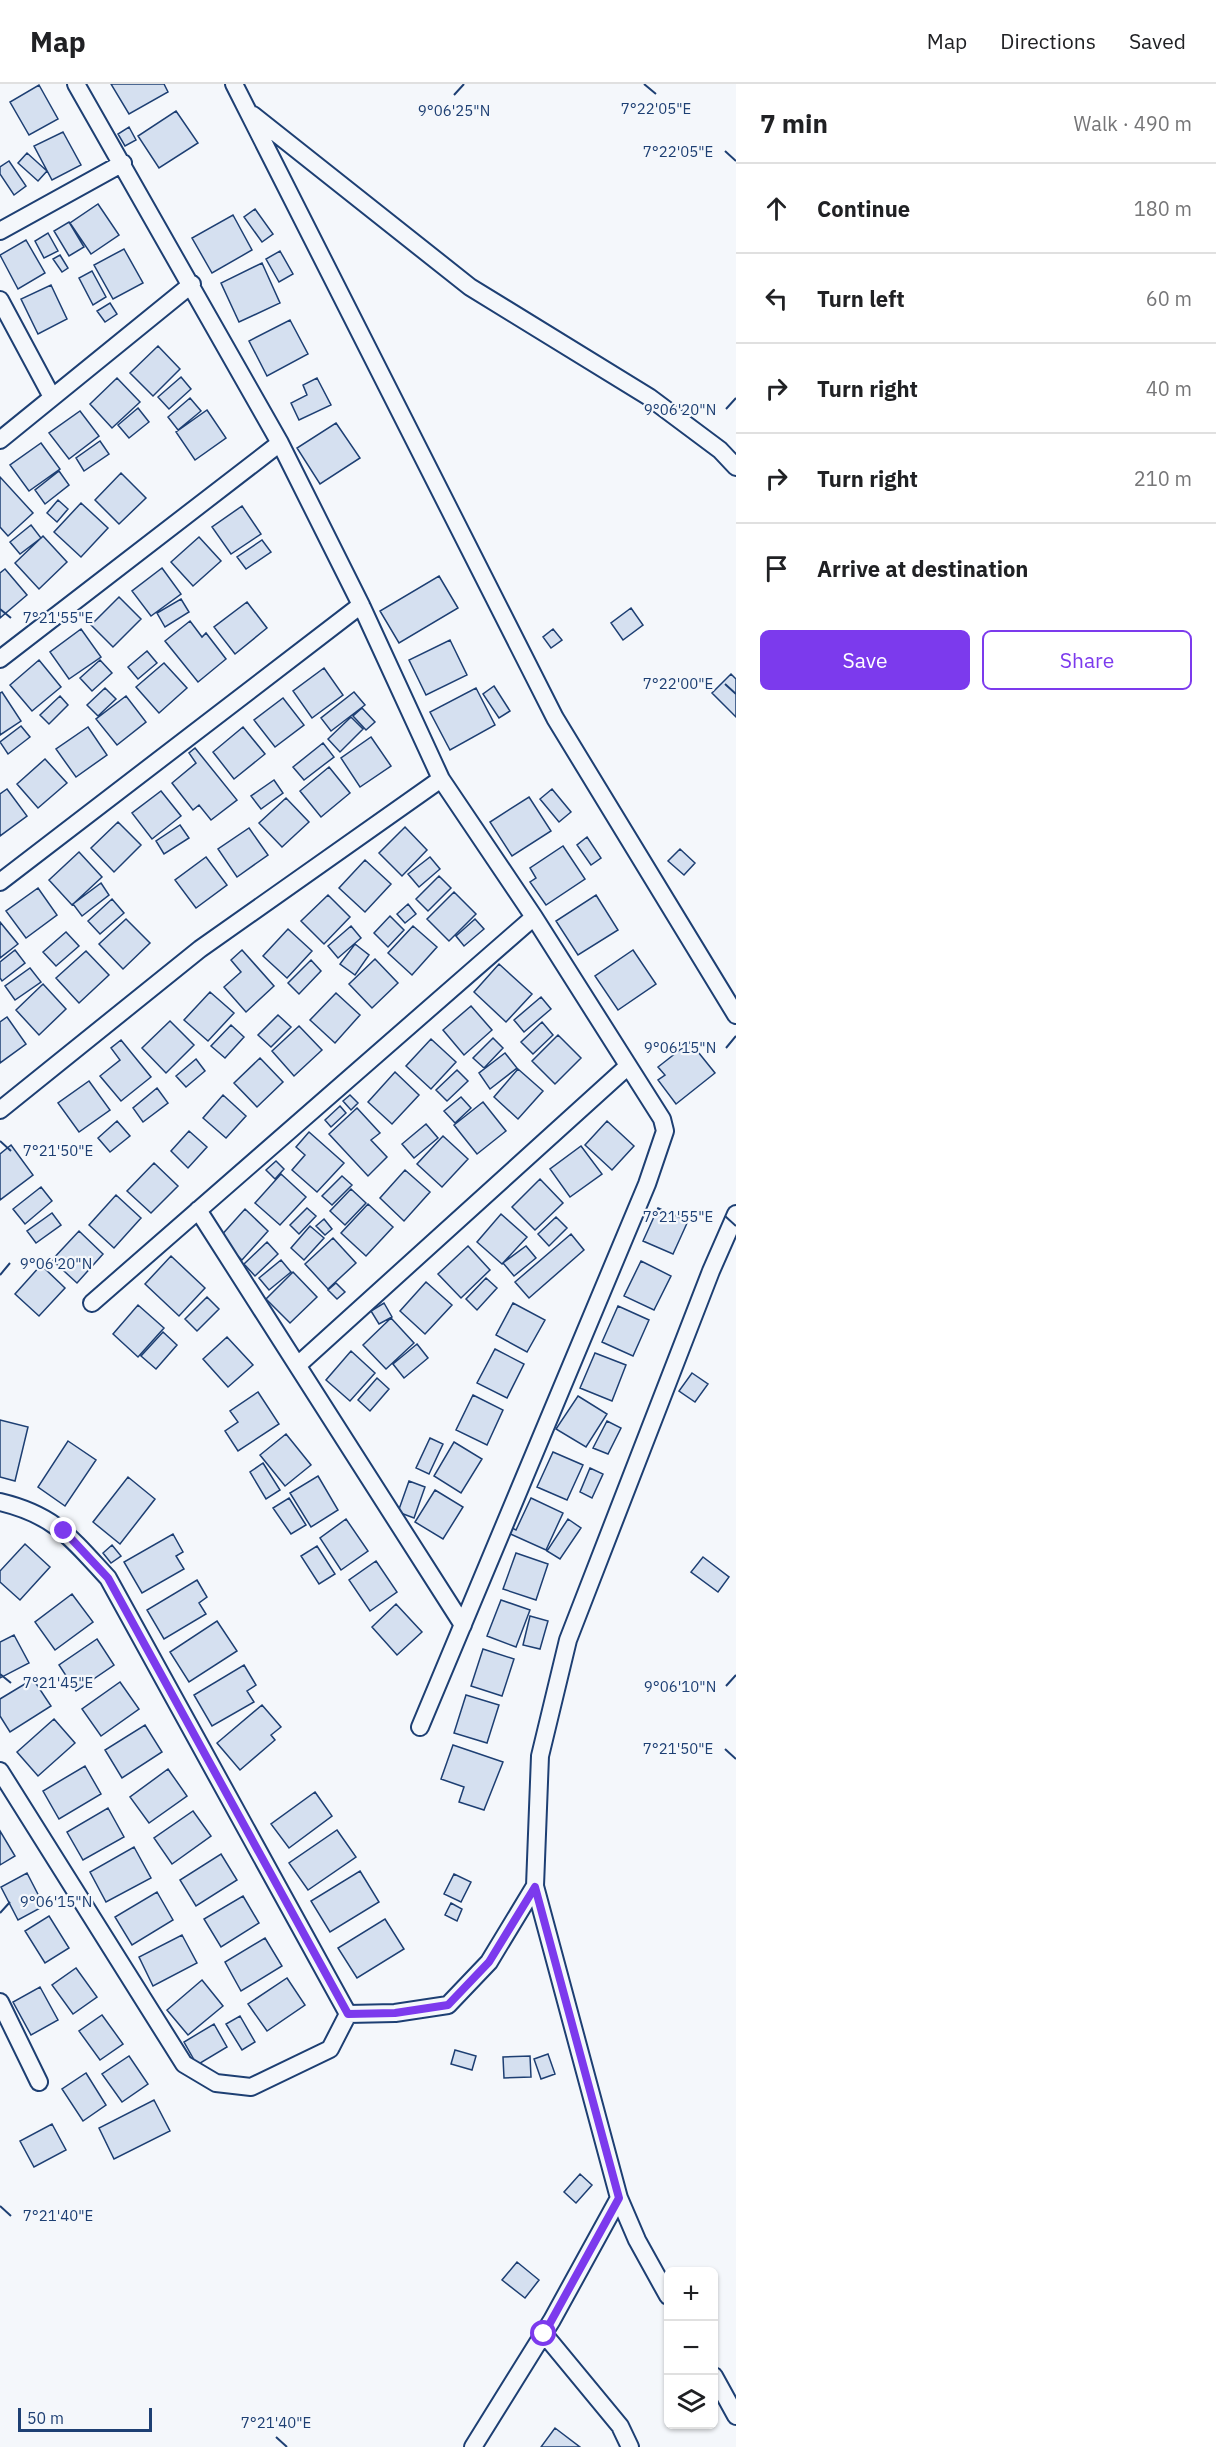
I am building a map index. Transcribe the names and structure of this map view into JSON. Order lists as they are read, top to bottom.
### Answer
{
  "scale_bar": "50 m",
  "page": {
    "header": "Map",
    "nav": ["Map", "Directions", "Saved"],
    "heading": ["7 min", "Walk · 490 m"],
    "list": [
      ["Continue", "180 m"],
      ["Turn left", "60 m"],
      ["Turn right", "40 m"],
      ["Turn right", "210 m"],
      "Arrive at destination"
    ],
    "buttons": ["Save", "Share"],
    "map_buttons": ["+", "−"],
    "scale": "50 m"
  },
  "coordinates": [
    "7°22'05\"E",
    "9°06'25\"N",
    "9°06'20\"N",
    "7°21'55\"E",
    "7°22'00\"E",
    "9°06'15\"N",
    "7°21'50\"E",
    "7°21'45\"E",
    "9°06'10\"N",
    "7°21'40\"E"
  ]
}
